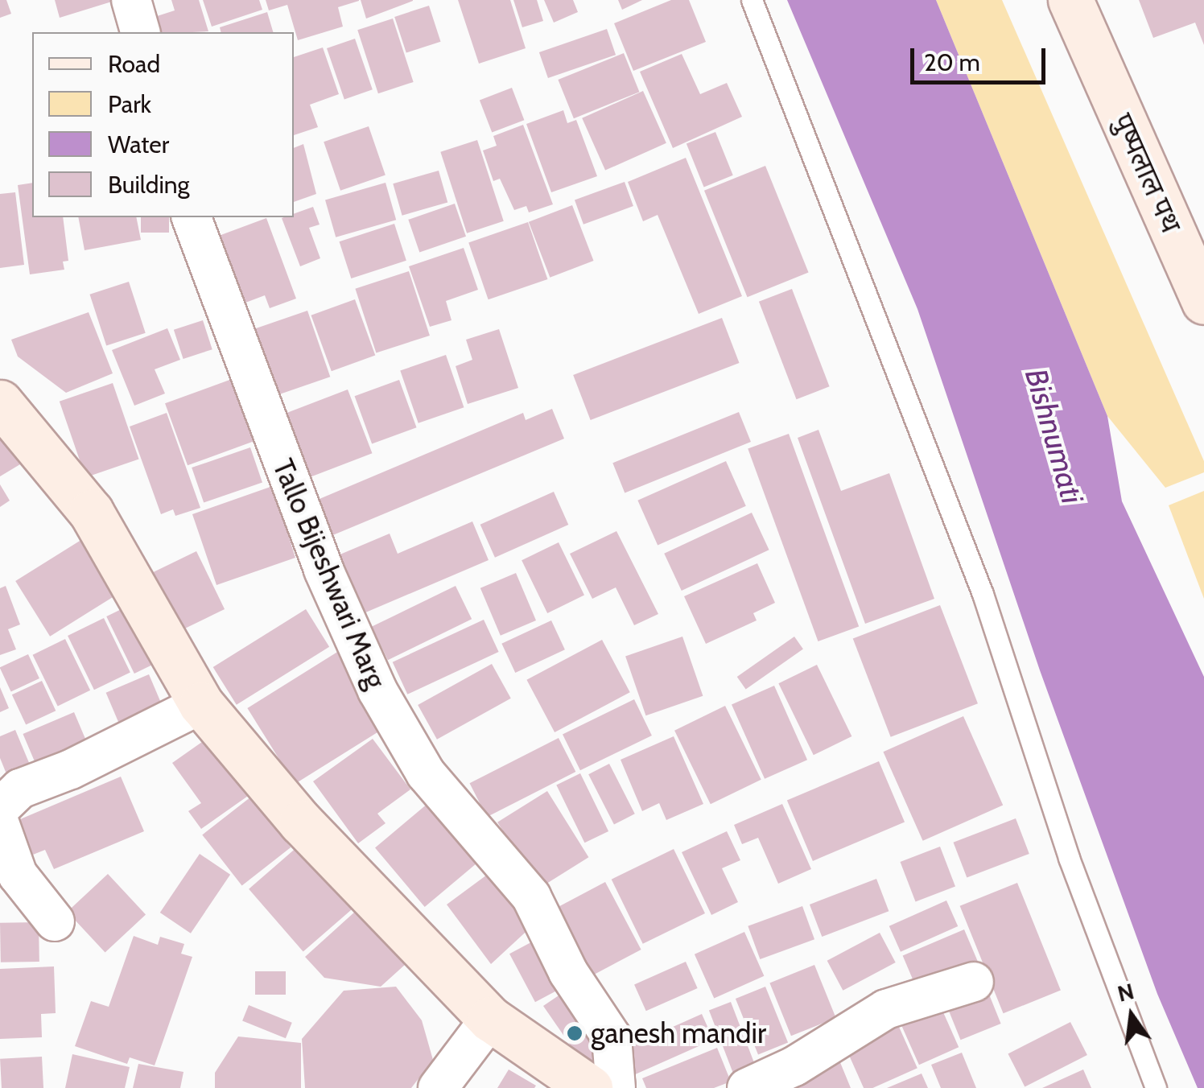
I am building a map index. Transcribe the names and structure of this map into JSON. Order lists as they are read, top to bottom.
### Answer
{
  "streets": {
    "main road": ["पुष्पलाल पथ"],
    "street": ["Tallo Bijeshwari Marg"]
  },
  "water": ["Bishnumati"],
  "places": ["ganesh mandir"],
  "legend": [
    "Road",
    "Park",
    "Water",
    "Building"
  ],
  "scale_bar": "20 m",
  "north": "top"
}
